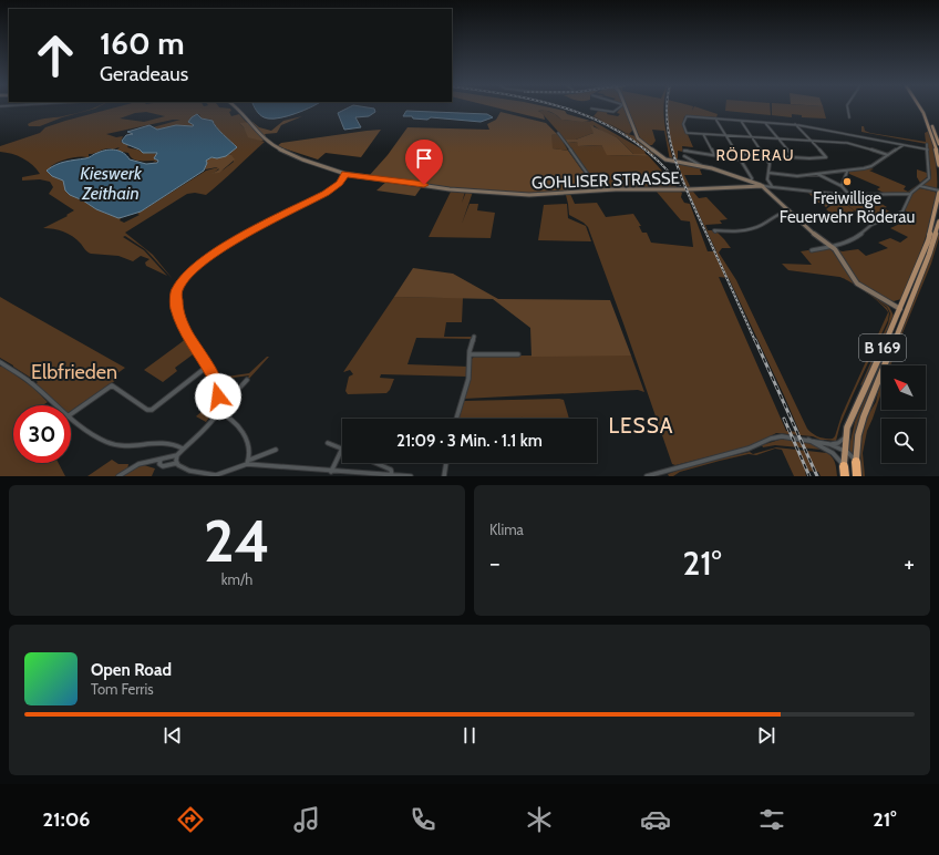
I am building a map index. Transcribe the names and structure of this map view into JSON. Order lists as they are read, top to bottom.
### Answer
{
  "streets": {
    "highway": ["B 169"],
    "street": ["GOHLISER STRASSE"]
  },
  "districts": ["RÖDERAU", "LESSA"],
  "water": ["Kieswerk Zeithain"],
  "parks": ["Elbfrieden"],
  "places": ["Freiwillige Feuerwehr Röderau"],
  "north": "top left",
  "page": {
    "turn": ["160 m", "Geradeaus"],
    "limit": "30",
    "trip": "21:09 · 3 Min. · 1.1 km",
    "tile": [
      ["24", "km/h"],
      "Klima"
    ],
    "heat": ["−", "21°", "+"],
    "song": ["Open Road", "Tom Ferris"],
    "tabs": ["21:06", "21°"]
  }
}
